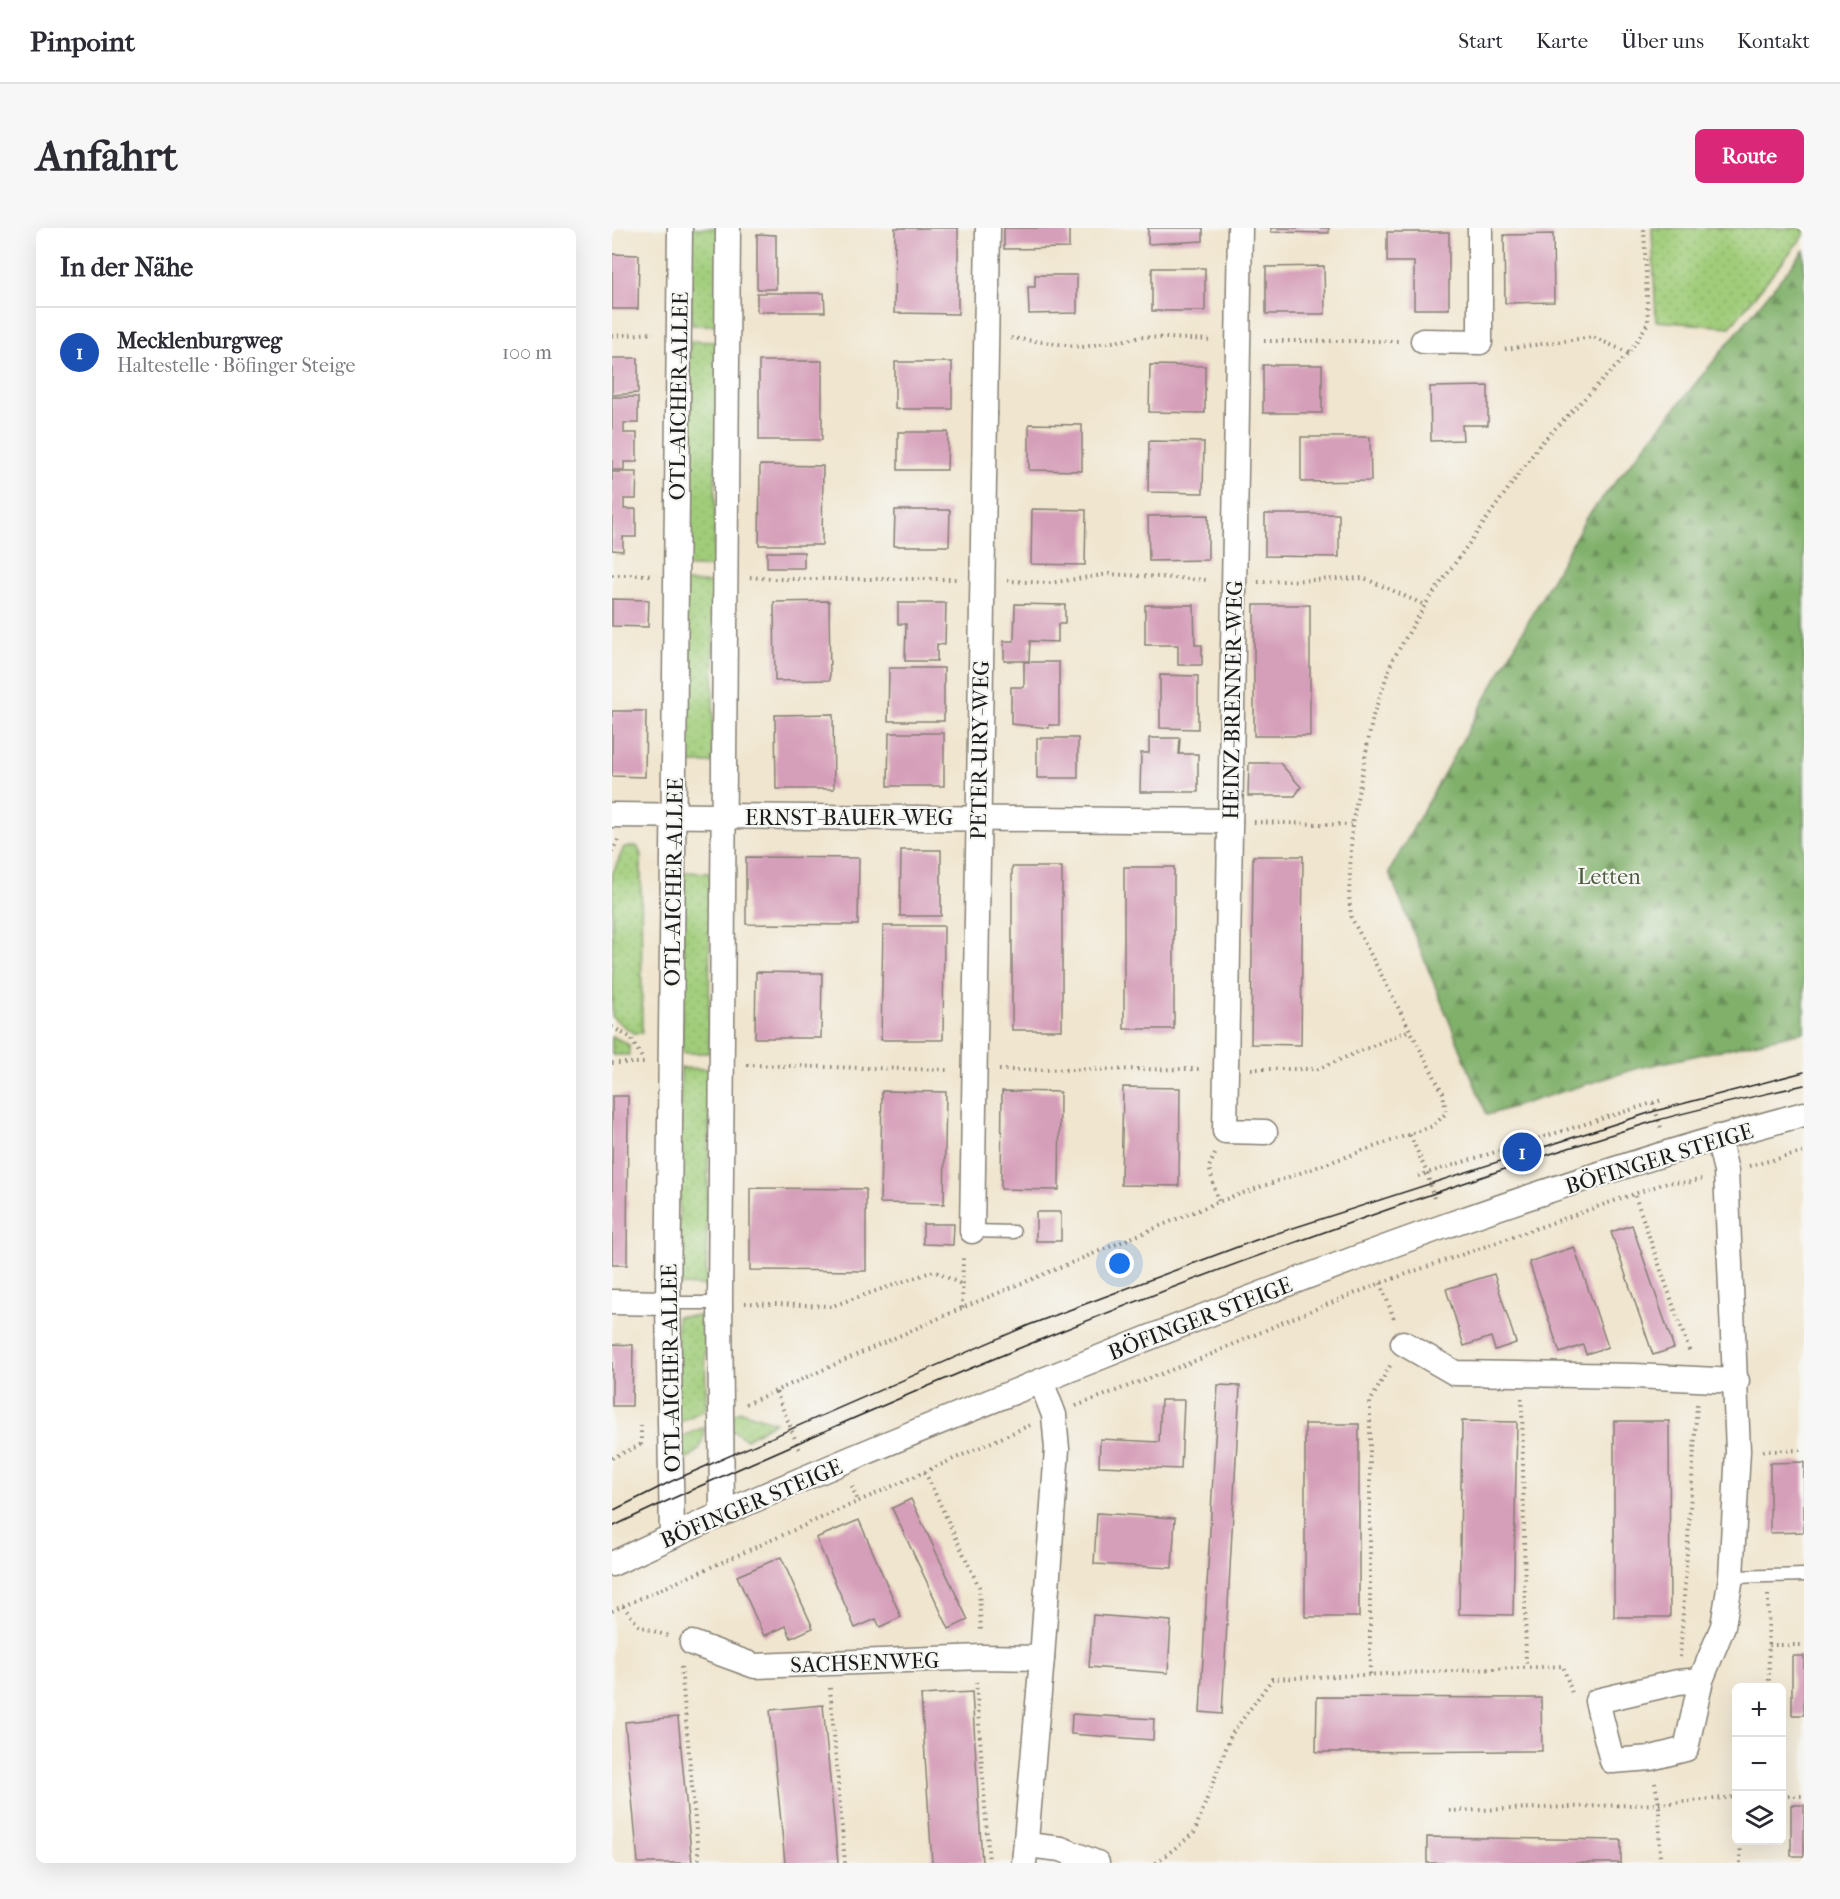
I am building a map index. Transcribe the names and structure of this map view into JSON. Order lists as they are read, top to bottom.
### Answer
{
  "streets": {
    "street": [
      "OTL-AICHER-ALLEE",
      "HEINZ-BRENNER-WEG",
      "PETER-URY-WEG",
      "ERNST-BAUER-WEG",
      "BÖFINGER STEIGE",
      "SACHSENWEG"
    ]
  },
  "crossings": [
    ["OTL-AICHER-ALLEE", "ERNST-BAUER-WEG"],
    ["OTL-AICHER-ALLEE", "BÖFINGER STEIGE"],
    ["HEINZ-BRENNER-WEG", "ERNST-BAUER-WEG"],
    ["PETER-URY-WEG", "ERNST-BAUER-WEG"]
  ],
  "parks": ["Letten"],
  "page": {
    "header": "Pinpoint",
    "nav": [
      "Start",
      "Karte",
      "Über uns",
      "Kontakt"
    ],
    "buttons": "Route",
    "title": "Anfahrt",
    "heading": "In der Nähe",
    "list": [
      {
        "mark": "1",
        "name": "Mecklenburgweg",
        "note": "Haltestelle · Böfinger Steige",
        "value": "100 m"
      }
    ],
    "pins": "1",
    "map_buttons": ["+", "−"]
  }
}
